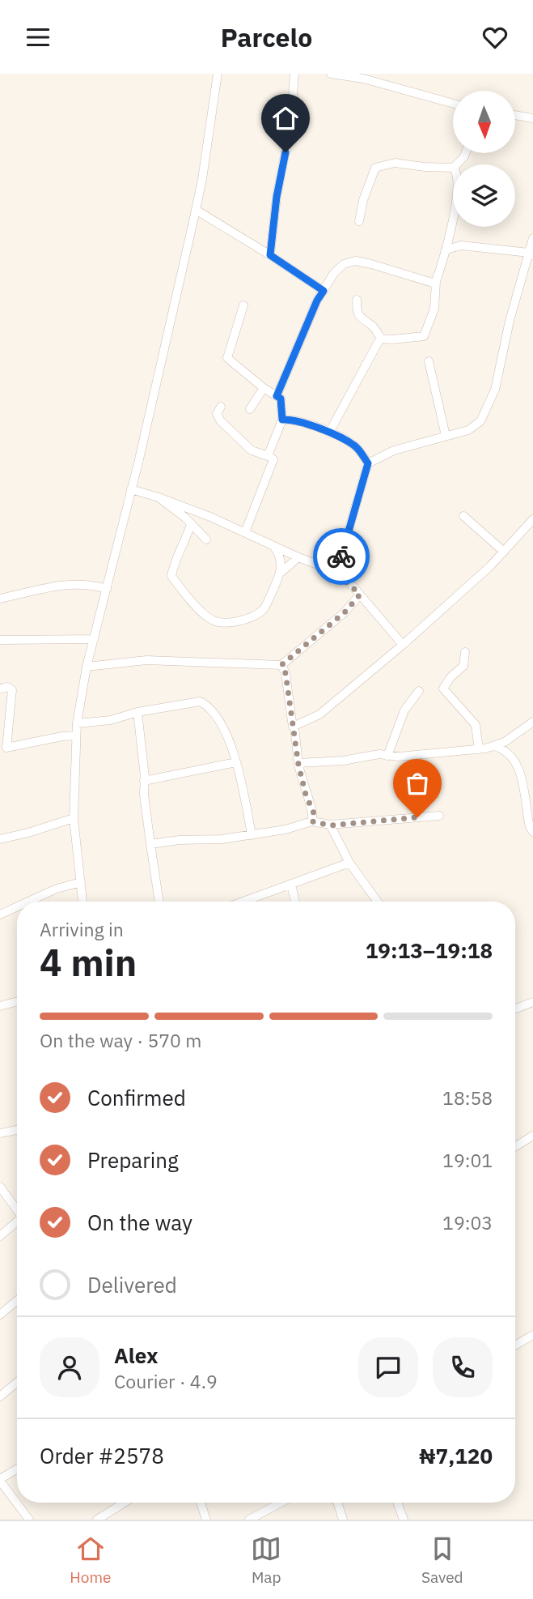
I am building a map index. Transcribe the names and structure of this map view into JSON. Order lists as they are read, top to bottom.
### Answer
{
  "north": "bottom",
  "page": {
    "header": "Parcelo",
    "heading": ["4 min", "Arriving in", "19:13–19:18"],
    "panel": [
      "Alex",
      "Courier · 4.9",
      "Order #2578",
      "₦7,120"
    ],
    "bar": "On the way · 570 m",
    "list": [
      ["Confirmed", "18:58"],
      ["Preparing", "19:01"],
      ["On the way", "19:03"],
      "Delivered"
    ],
    "tabs": ["Home", "Map", "Saved"]
  }
}
